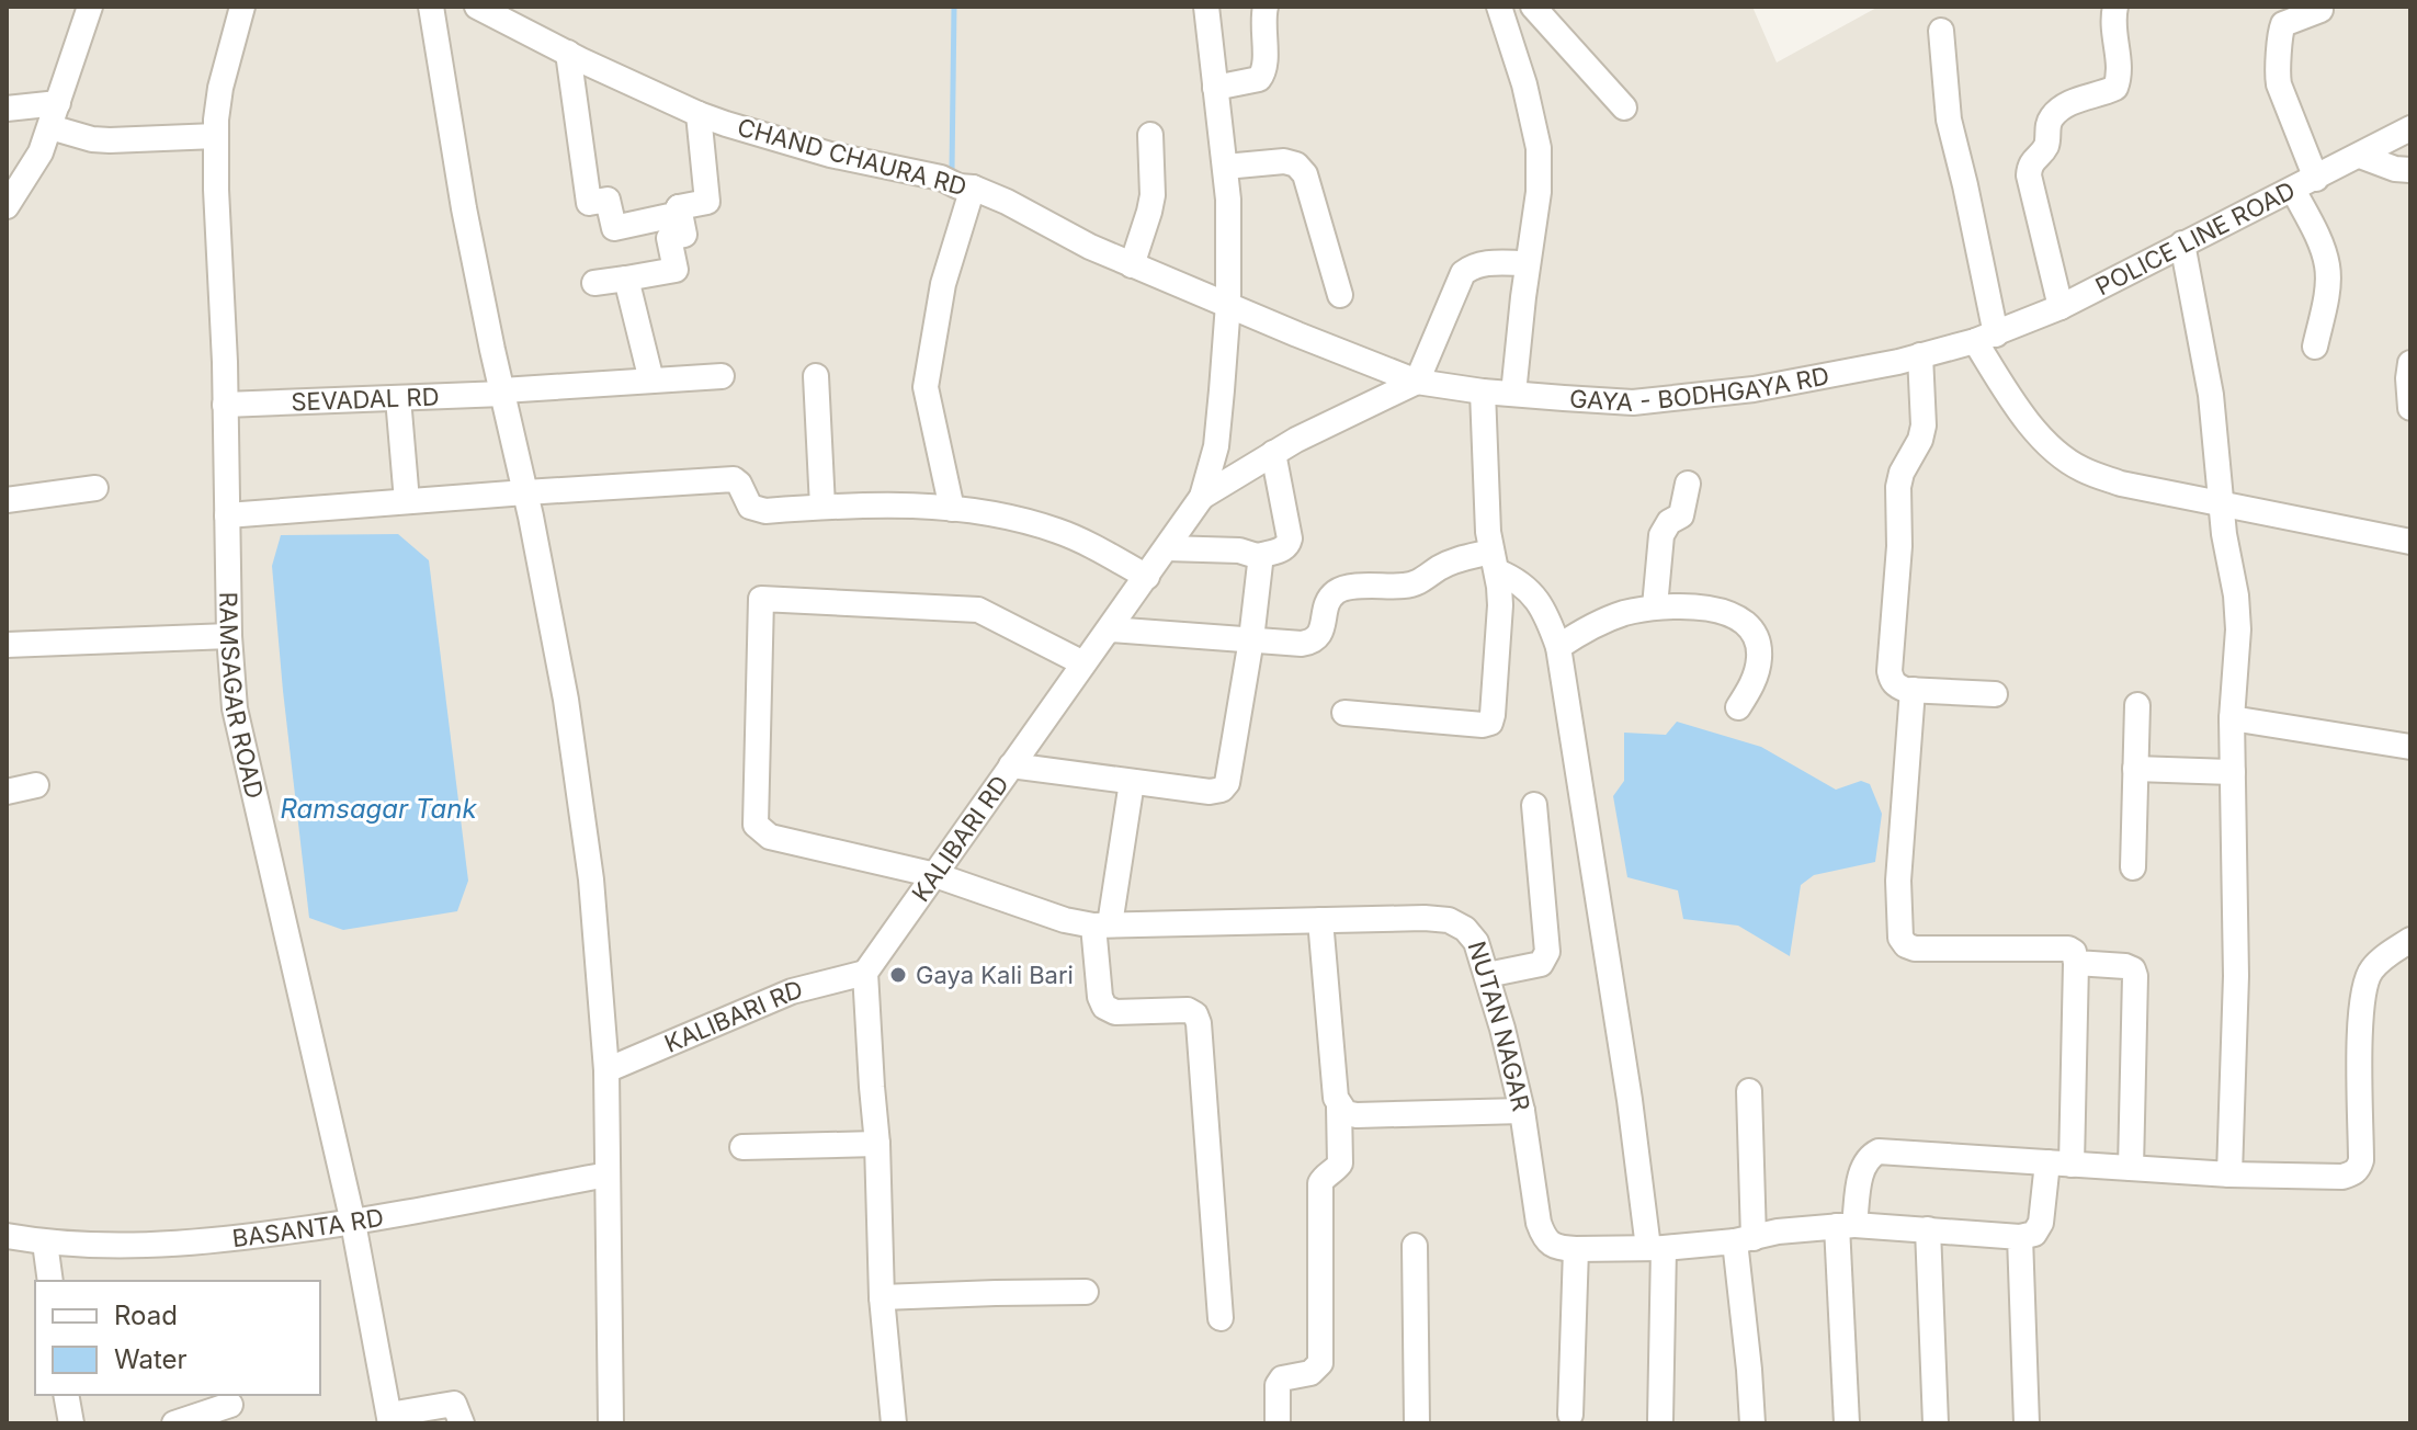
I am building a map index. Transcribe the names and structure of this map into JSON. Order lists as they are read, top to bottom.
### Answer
{
  "streets": {
    "street": [
      "CHAND CHAURA RD",
      "POLICE LINE ROAD",
      "GAYA - BODHGAYA RD",
      "SEVADAL RD",
      "RAMSAGAR ROAD",
      "KALIBARI RD",
      "NUTAN NAGAR",
      "BASANTA RD"
    ]
  },
  "crossings": [
    ["CHAND CHAURA RD", "GAYA - BODHGAYA RD"],
    ["CHAND CHAURA RD", "KALIBARI RD"],
    ["POLICE LINE ROAD", "GAYA - BODHGAYA RD"],
    ["GAYA - BODHGAYA RD", "KALIBARI RD"],
    ["SEVADAL RD", "RAMSAGAR ROAD"],
    ["RAMSAGAR ROAD", "BASANTA RD"],
    ["KALIBARI RD", "NUTAN NAGAR"]
  ],
  "water": ["Ramsagar Tank"],
  "places": ["Gaya Kali Bari"],
  "legend": ["Road", "Water"]
}
